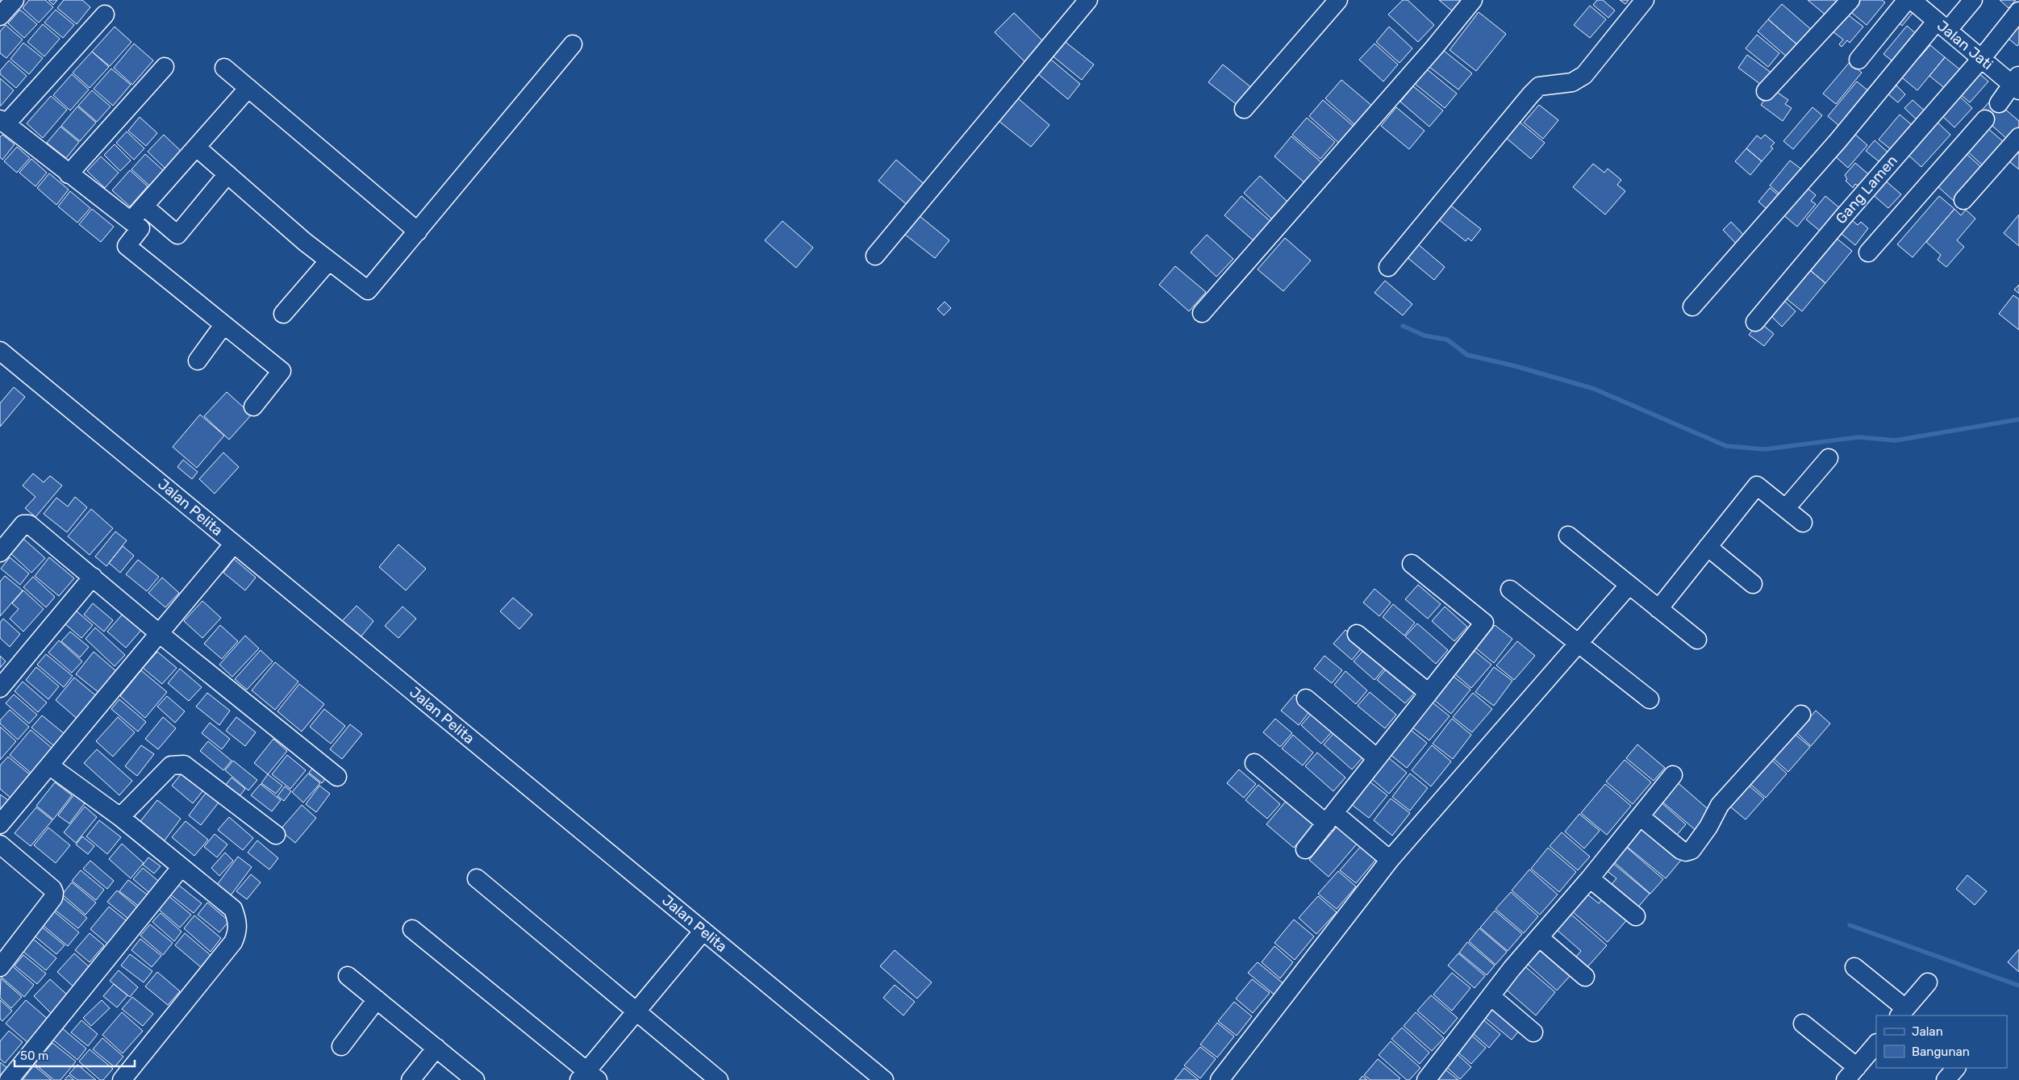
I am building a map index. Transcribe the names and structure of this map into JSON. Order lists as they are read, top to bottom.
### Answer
{
  "streets": {
    "street": ["Jalan Jati", "Gang Lamen", "Jalan Pelita"]
  },
  "crossings": [
    ["Jalan Jati", "Gang Lamen"]
  ],
  "legend": ["Jalan", "Bangunan"],
  "scale_bar": "50 m"
}
